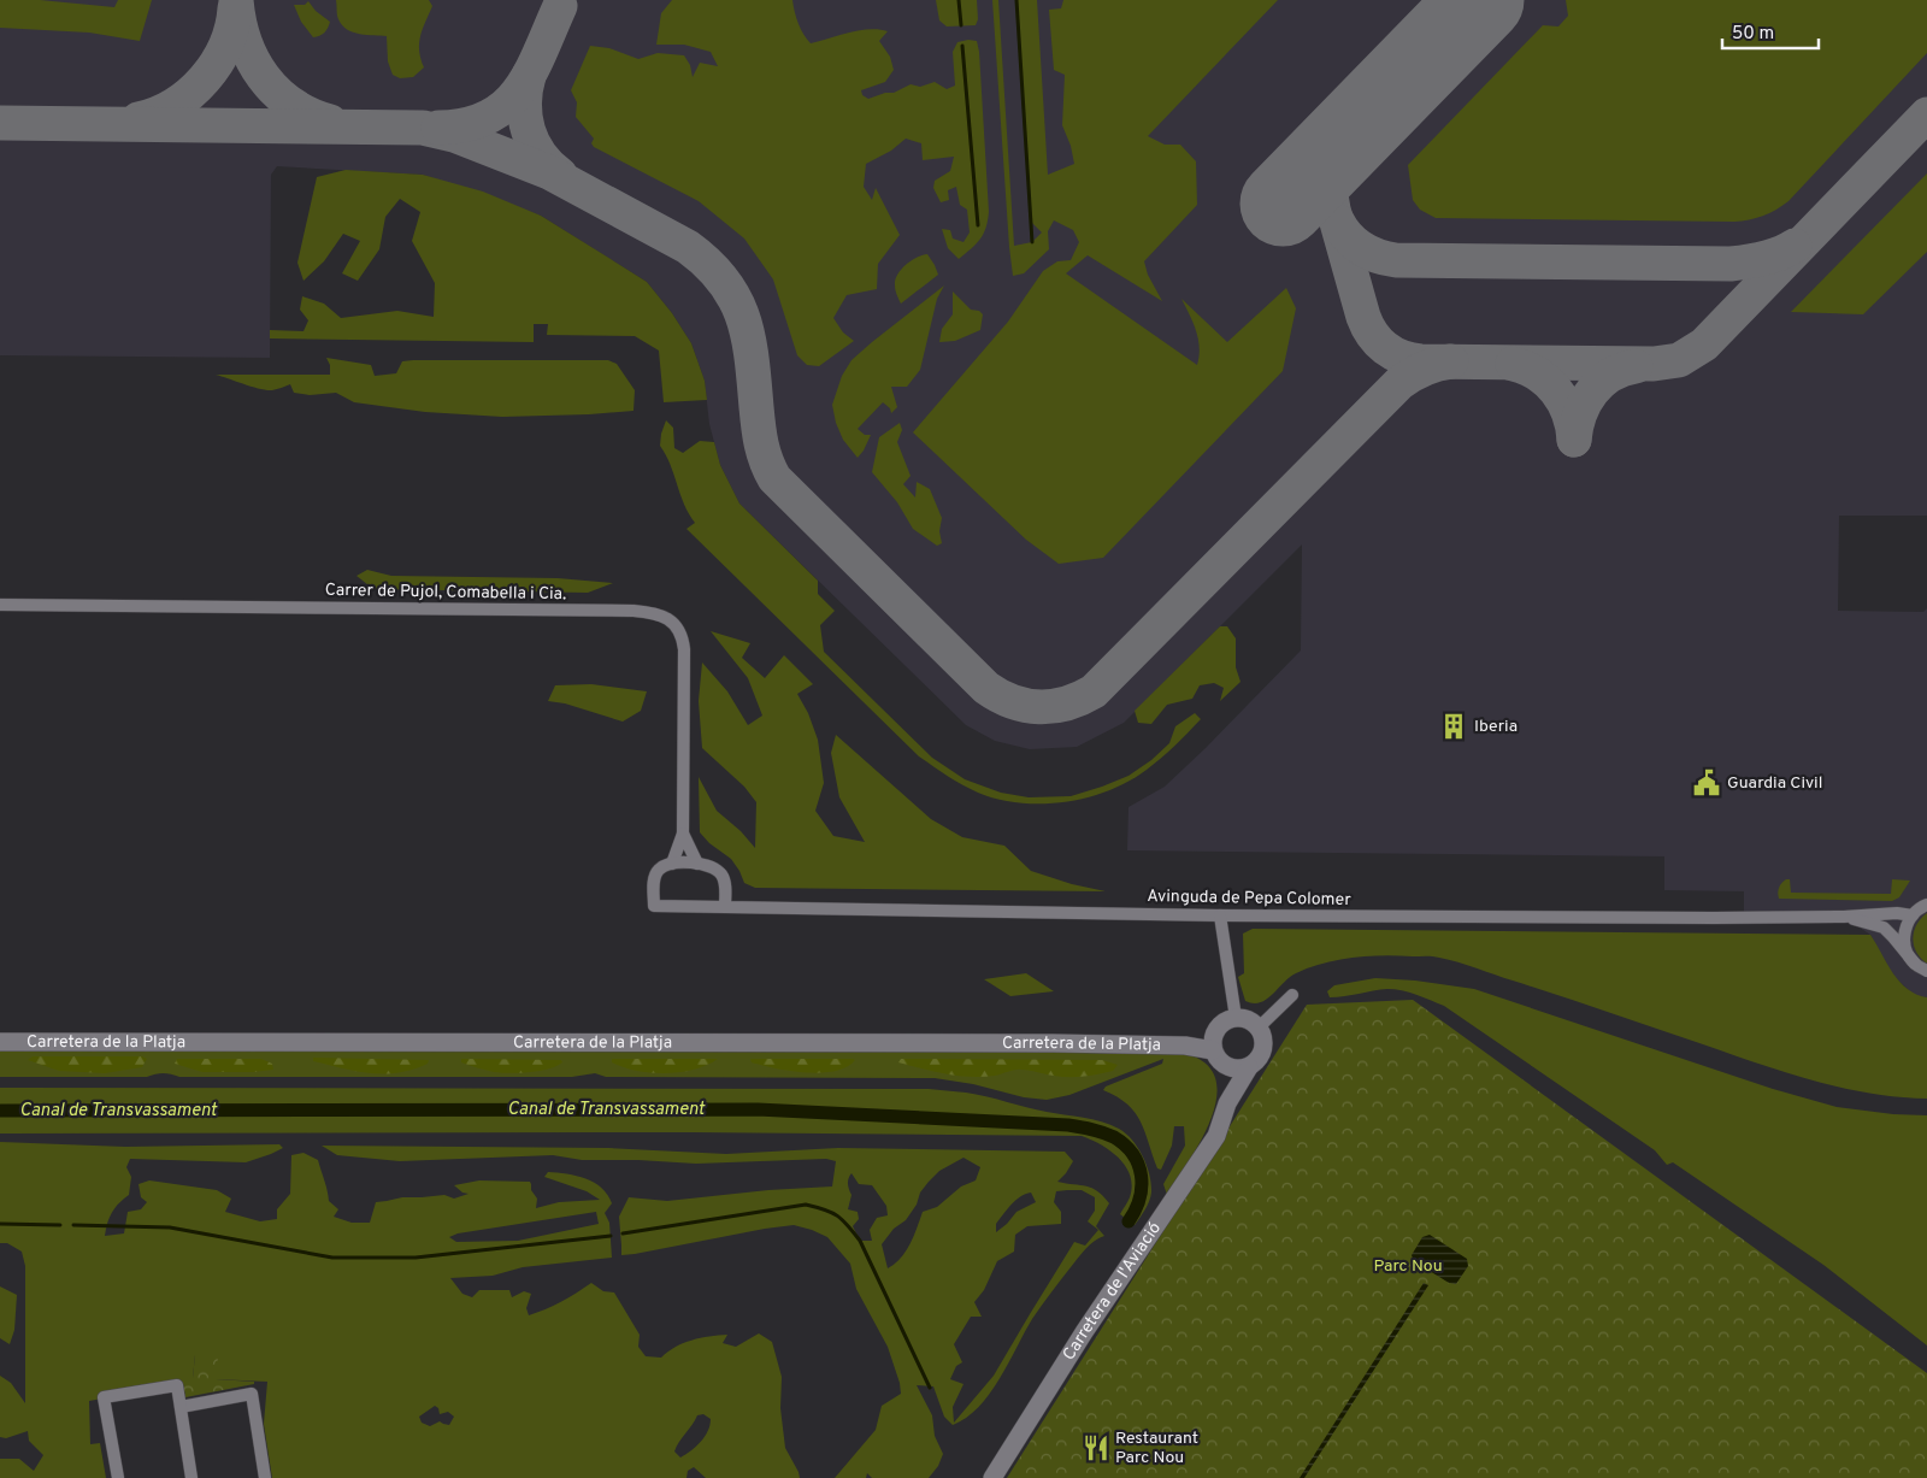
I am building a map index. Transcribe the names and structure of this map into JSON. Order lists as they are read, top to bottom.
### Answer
{
  "streets": {
    "street": [
      "Carrer de Pujol, Comabella i Cia.",
      "Avinguda de Pepa Colomer",
      "Carretera de la Platja",
      "Carretera de l'Aviació"
    ]
  },
  "crossings": [
    ["Carrer de Pujol, Comabella i Cia.", "Avinguda de Pepa Colomer"],
    ["Carretera de la Platja", "Carretera de l'Aviació"]
  ],
  "water": ["Canal de Transvassament"],
  "parks": ["Parc Nou"],
  "places": {
    "building": ["Iberia"],
    "public building": ["Guardia Civil"],
    "restaurant": ["Restaurant Parc Nou"]
  },
  "scale_bar": "50 m"
}
